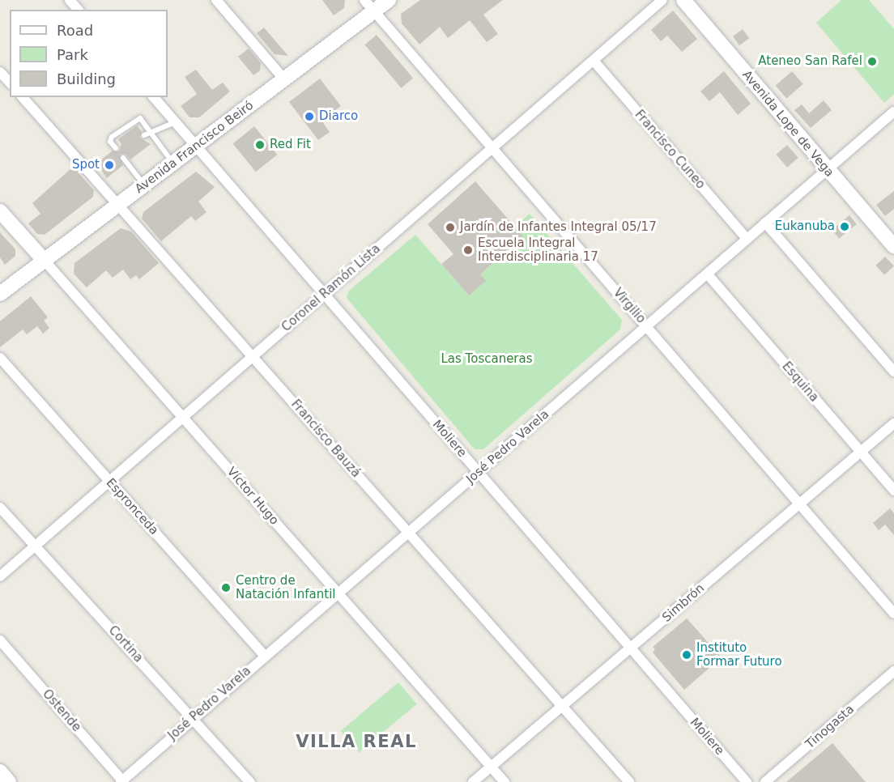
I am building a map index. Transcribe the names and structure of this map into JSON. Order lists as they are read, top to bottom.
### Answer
{
  "streets": {
    "main road": ["Avenida Lope de Vega", "Avenida Francisco Beiró", "Víctor Hugo"],
    "street": [
      "Francisco Cuneo",
      "Coronel Ramón Lista",
      "Virgilio",
      "Esquina",
      "Francisco Bauzá",
      "Moliere",
      "José Pedro Varela",
      "Espronceda",
      "Simbrón",
      "Cortina",
      "Ostende",
      "Tinogasta"
    ]
  },
  "crossings": [
    ["Avenida Lope de Vega", "José Pedro Varela"],
    ["Avenida Francisco Beiró", "Virgilio"],
    ["Avenida Francisco Beiró", "Francisco Bauzá"],
    ["Avenida Francisco Beiró", "Moliere"],
    ["Avenida Francisco Beiró", "Víctor Hugo"],
    ["Francisco Cuneo", "Coronel Ramón Lista"],
    ["Francisco Cuneo", "José Pedro Varela"],
    ["Coronel Ramón Lista", "Virgilio"],
    ["Coronel Ramón Lista", "Francisco Bauzá"],
    ["Coronel Ramón Lista", "Moliere"],
    ["Coronel Ramón Lista", "Víctor Hugo"],
    ["Coronel Ramón Lista", "Espronceda"],
    ["Coronel Ramón Lista", "Cortina"],
    ["Virgilio", "José Pedro Varela"],
    ["Virgilio", "Simbrón"],
    ["Esquina", "José Pedro Varela"],
    ["Esquina", "Simbrón"],
    ["Francisco Bauzá", "José Pedro Varela"],
    ["Francisco Bauzá", "Simbrón"],
    ["Moliere", "José Pedro Varela"],
    ["Moliere", "Simbrón"],
    ["José Pedro Varela", "Víctor Hugo"],
    ["José Pedro Varela", "Espronceda"],
    ["José Pedro Varela", "Cortina"],
    ["José Pedro Varela", "Ostende"],
    ["Víctor Hugo", "Simbrón"]
  ],
  "districts": ["VILLA REAL"],
  "parks": ["Las Toscaneras"],
  "places": [
    "Ateneo San Rafel",
    "Diarco",
    "Red Fit",
    "Spot",
    "Eukanuba",
    "Jardín de Infantes Integral 05/17",
    "Escuela Integral Interdisciplinaria 17",
    "Centro de Natación Infantil",
    "Instituto Formar Futuro"
  ],
  "legend": ["Road", "Park", "Building"]
}
